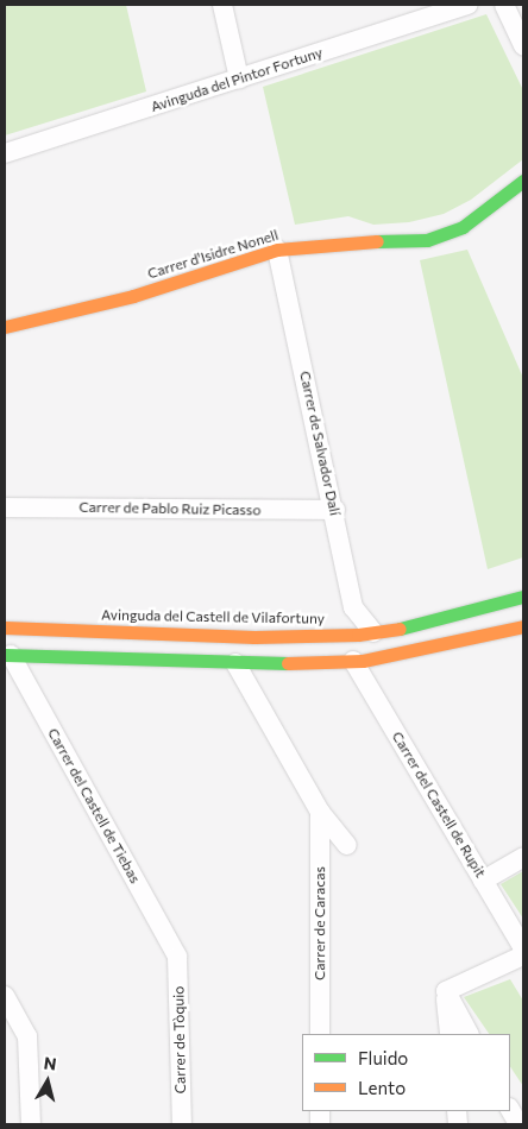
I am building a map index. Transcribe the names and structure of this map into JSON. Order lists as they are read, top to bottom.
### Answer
{
  "streets": {
    "street": [
      "Avinguda del Pintor Fortuny",
      "Carrer d'Isidre Nonell",
      "Carrer de Salvador Dalí",
      "Carrer de Pablo Ruiz Picasso",
      "Avinguda del Castell de Vilafortuny",
      "Carrer del Castell de Rupit",
      "Carrer del Castell de Tiebas",
      "Carrer de Caracas",
      "Carrer de Tòquio"
    ]
  },
  "crossings": [
    ["Carrer d'Isidre Nonell", "Carrer de Salvador Dalí"],
    ["Carrer de Salvador Dalí", "Carrer de Pablo Ruiz Picasso"],
    ["Carrer de Salvador Dalí", "Avinguda del Castell de Vilafortuny"],
    ["Carrer del Castell de Tiebas", "Carrer de Tòquio"]
  ],
  "legend": ["Fluido", "Lento"],
  "north": "top"
}
